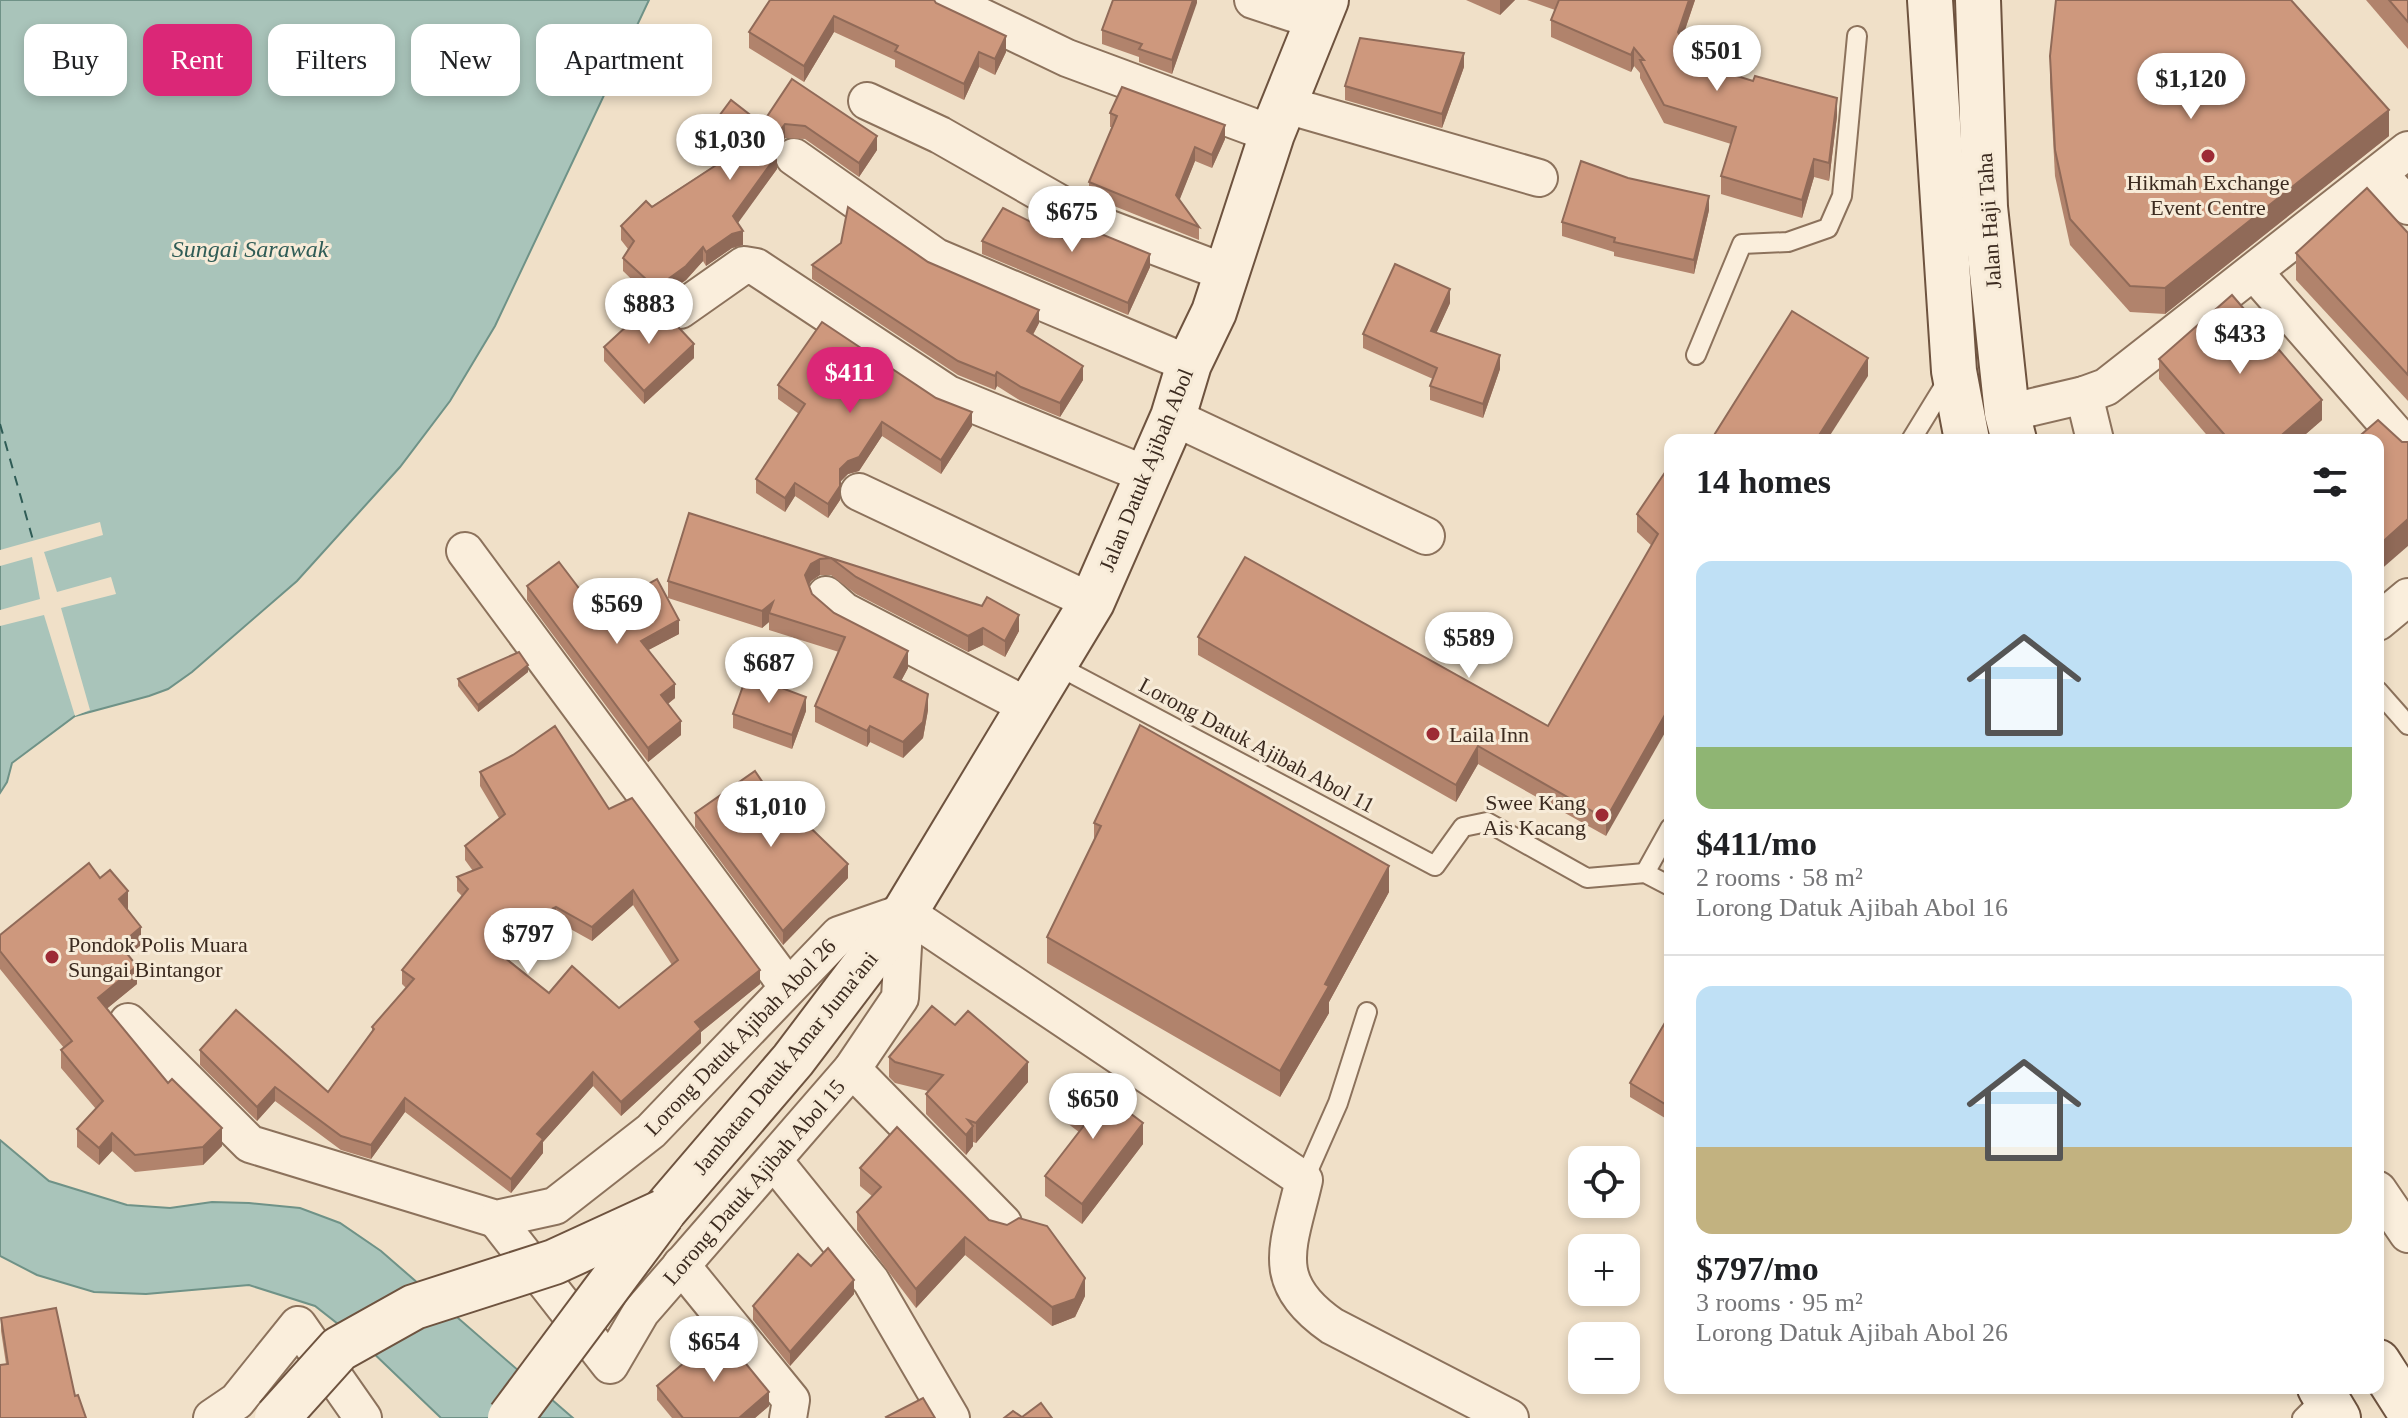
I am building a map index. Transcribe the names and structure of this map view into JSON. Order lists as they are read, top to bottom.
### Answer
{
  "streets": {
    "main road": ["Jalan Haji Taha", "Jalan Datuk Ajibah Abol", "Jambatan Datuk Amar Juma'ani"],
    "street": ["Lorong Datuk Ajibah Abol 26", "Lorong Datuk Ajibah Abol 15"],
    "lane": ["Lorong Datuk Ajibah Abol 11"]
  },
  "crossings": [
    ["Jalan Datuk Ajibah Abol", "Lorong Datuk Ajibah Abol 11"],
    ["Jalan Datuk Ajibah Abol", "Lorong Datuk Ajibah Abol 26"],
    ["Jalan Datuk Ajibah Abol", "Jambatan Datuk Amar Juma'ani"],
    ["Jalan Datuk Ajibah Abol", "Lorong Datuk Ajibah Abol 15"],
    ["Lorong Datuk Ajibah Abol 26", "Jambatan Datuk Amar Juma'ani"],
    ["Lorong Datuk Ajibah Abol 26", "Lorong Datuk Ajibah Abol 15"],
    ["Jambatan Datuk Amar Juma'ani", "Lorong Datuk Ajibah Abol 15"]
  ],
  "water": ["Sungai Sarawak"],
  "places": [
    "Hikmah Exchange Event Centre",
    "Laila Inn",
    "Swee Kang Ais Kacang",
    "Pondok Polis Muara Sungai Bintangor"
  ],
  "page": {
    "chip": [
      "Buy",
      "Rent",
      "Filters",
      "New",
      "Apartment"
    ],
    "price": [
      "$501",
      "$1,120",
      "$1,030",
      "$675",
      "$883",
      "$433",
      "$411",
      "$569",
      "$589",
      "$687",
      "$1,010",
      "$797",
      "$650",
      "$654"
    ],
    "heading": "14 homes",
    "list": [
      {
        "name": "$411/mo",
        "note": "2 rooms · 58 m² · Lorong Datuk Ajibah Abol 16"
      },
      {
        "name": "$797/mo",
        "note": "3 rooms · 95 m² · Lorong Datuk Ajibah Abol 26"
      }
    ],
    "map_buttons": ["+", "−"]
  }
}
